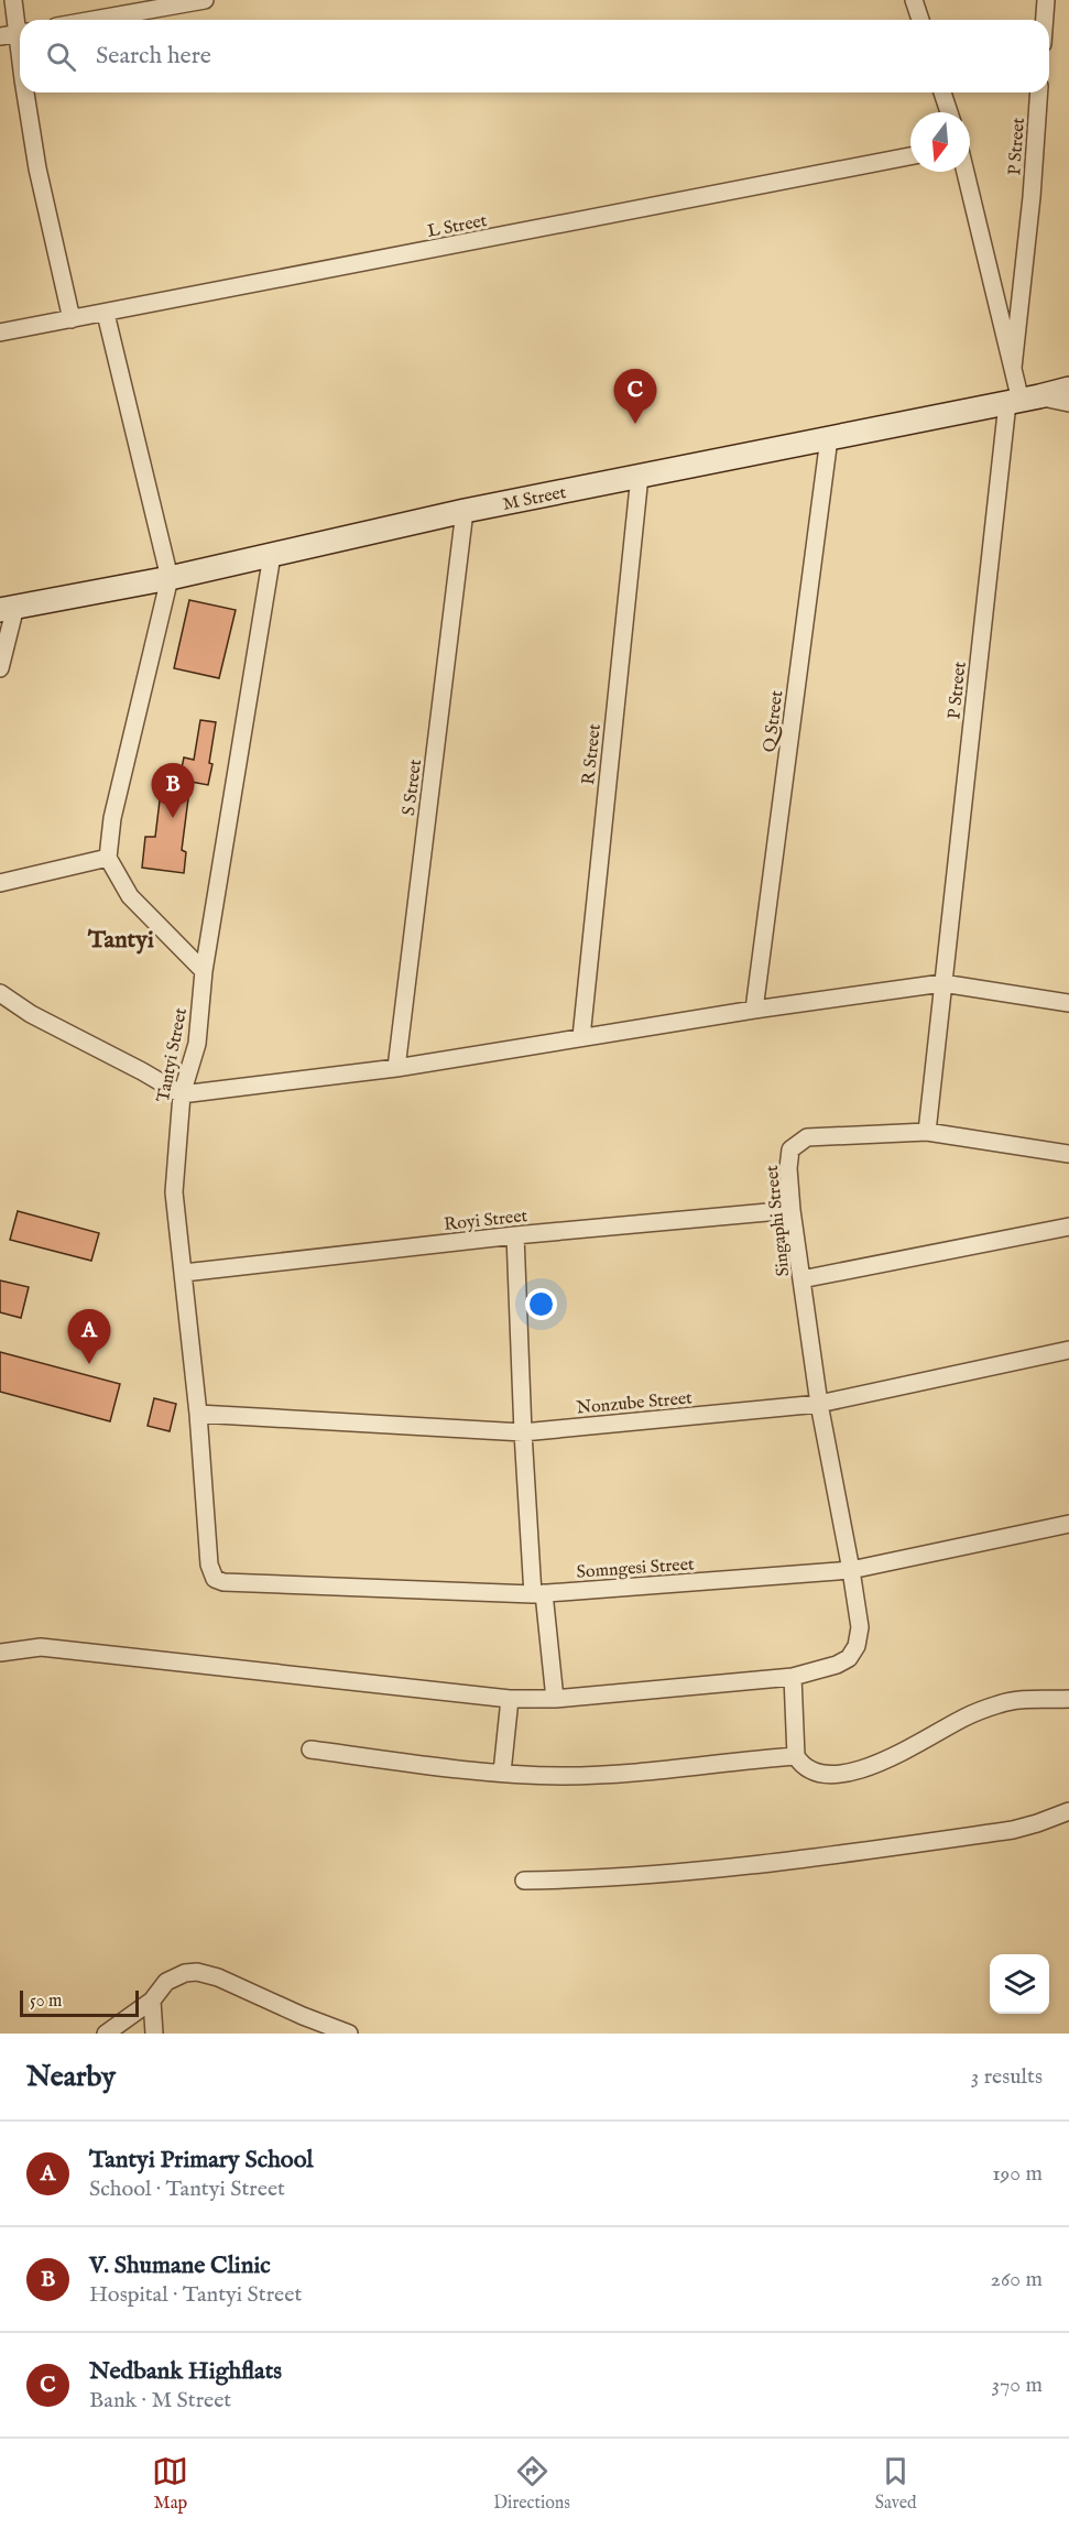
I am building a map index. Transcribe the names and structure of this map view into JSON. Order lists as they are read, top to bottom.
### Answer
{
  "streets": {
    "street": [
      "P Street",
      "L Street",
      "M Street",
      "Q Street",
      "R Street",
      "S Street",
      "Tantyi Street",
      "Royi Street",
      "Singaphi Street",
      "Nonzube Street",
      "Somngesi Street"
    ]
  },
  "crossings": [
    ["P Street", "M Street"],
    ["P Street", "Singaphi Street"],
    ["M Street", "Q Street"],
    ["M Street", "R Street"],
    ["M Street", "S Street"],
    ["M Street", "Tantyi Street"],
    ["Tantyi Street", "Royi Street"],
    ["Tantyi Street", "Nonzube Street"],
    ["Tantyi Street", "Somngesi Street"],
    ["Royi Street", "Singaphi Street"],
    ["Singaphi Street", "Nonzube Street"],
    ["Singaphi Street", "Somngesi Street"]
  ],
  "districts": ["Tantyi"],
  "scale_bar": "50 m",
  "north": "bottom",
  "page": {
    "search": "Search here",
    "pins": ["C", "B", "A"],
    "scale": "50 m",
    "heading": ["Nearby", "3 results"],
    "list": [
      {
        "mark": "A",
        "name": "Tantyi Primary School",
        "note": "School · Tantyi Street",
        "value": "190 m"
      },
      {
        "mark": "B",
        "name": "V. Shumane Clinic",
        "note": "Hospital · Tantyi Street",
        "value": "260 m"
      },
      {
        "mark": "C",
        "name": "Nedbank Highflats",
        "note": "Bank · M Street",
        "value": "370 m"
      }
    ],
    "nav": ["Map", "Directions", "Saved"]
  }
}
